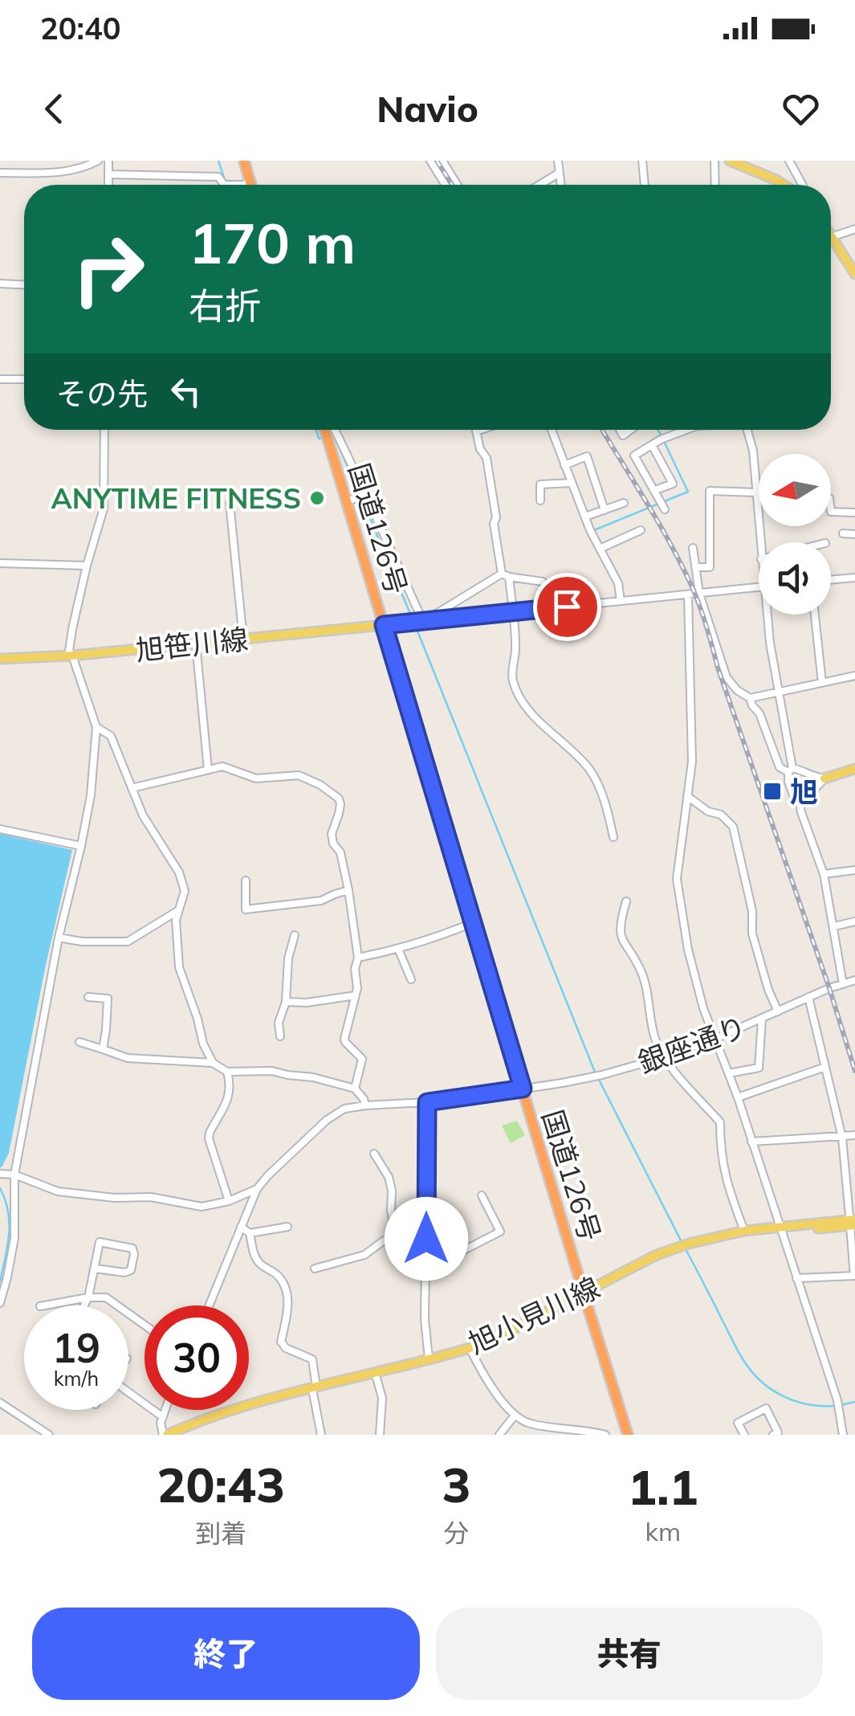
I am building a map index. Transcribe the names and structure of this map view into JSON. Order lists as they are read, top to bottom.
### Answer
{
  "streets": {
    "highway": ["国道126号"],
    "main road": ["旭笹川線", "旭小見川線"],
    "street": ["銀座通り"]
  },
  "crossings": [
    ["国道126号", "旭笹川線"],
    ["国道126号", "銀座通り"],
    ["国道126号", "旭小見川線"]
  ],
  "places": {
    "other": ["ANYTIME FITNESS"],
    "transit": ["旭"]
  },
  "north": "left",
  "page": {
    "status": "20:40",
    "header": "Navio",
    "turn": ["170 m", "右折"],
    "then": "その先",
    "speed": "19 km/h",
    "limit": "30",
    "eta": [
      "20:43",
      "到着",
      "3",
      "分",
      "1.1",
      "km"
    ],
    "buttons": ["終了", "共有"]
  }
}
